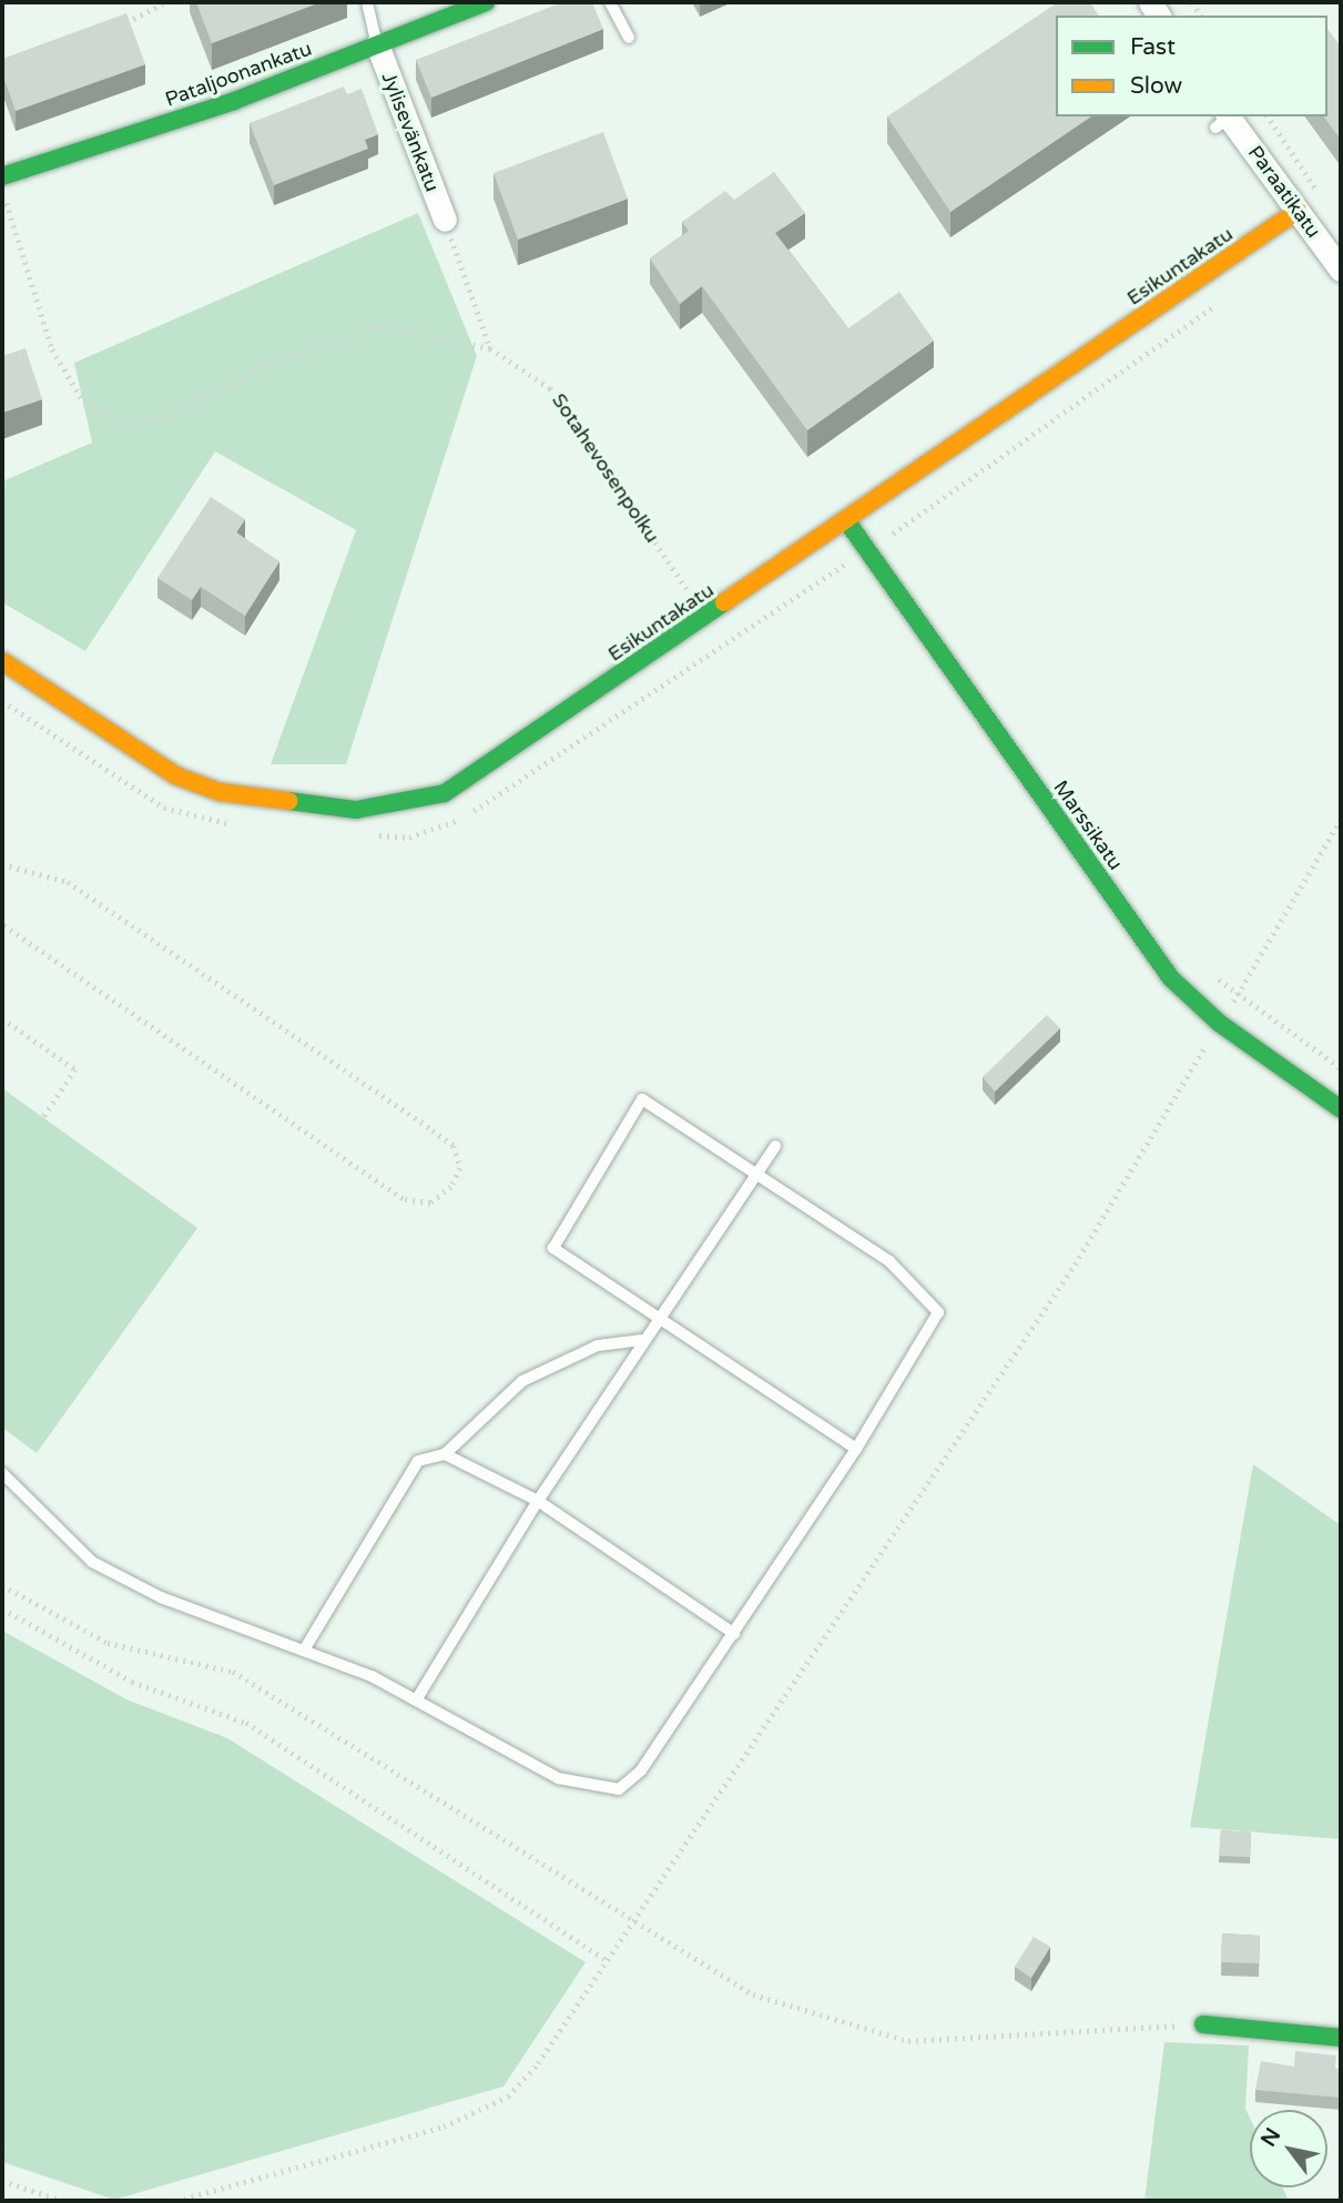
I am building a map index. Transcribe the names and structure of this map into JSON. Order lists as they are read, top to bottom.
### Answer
{
  "streets": {
    "street": [
      "Pataljoonankatu",
      "Jylisevänkatu",
      "Paraatikatu",
      "Esikuntakatu",
      "Marssikatu"
    ],
    "path": ["Sotahevosenpolku"]
  },
  "crossings": [
    ["Pataljoonankatu", "Jylisevänkatu"],
    ["Paraatikatu", "Esikuntakatu"],
    ["Esikuntakatu", "Sotahevosenpolku"],
    ["Esikuntakatu", "Marssikatu"]
  ],
  "legend": ["Fast", "Slow"],
  "north": "top left"
}
